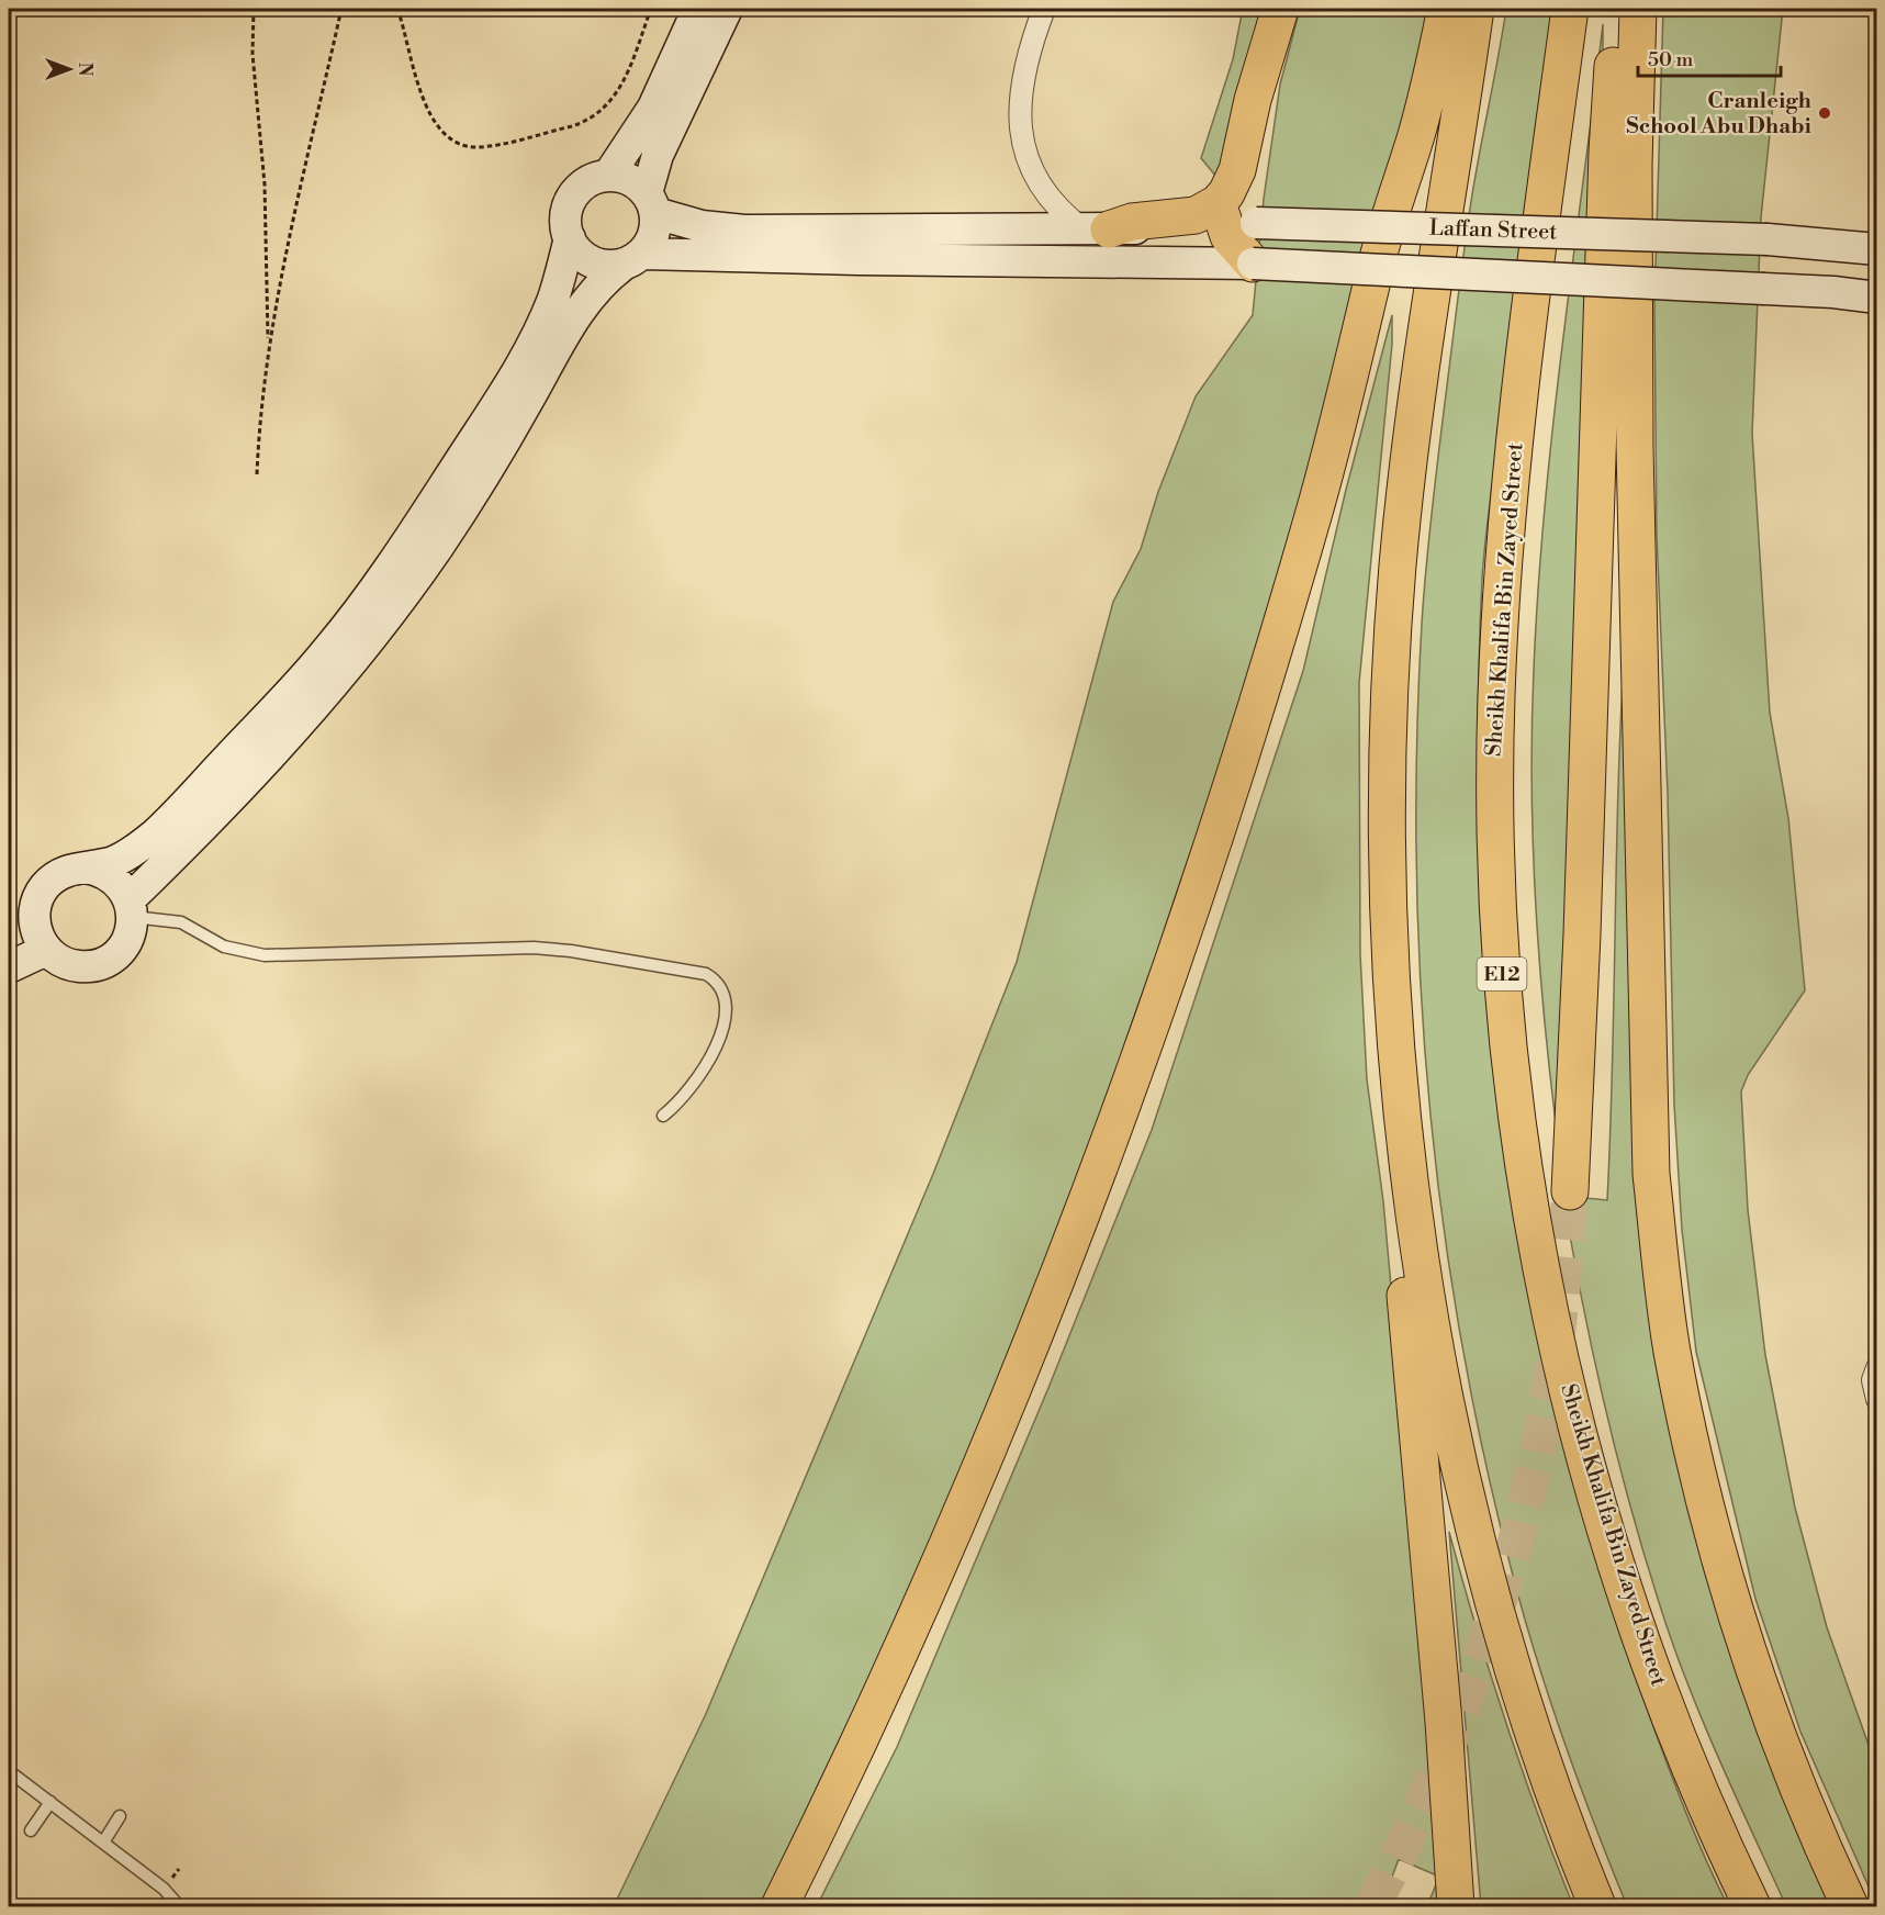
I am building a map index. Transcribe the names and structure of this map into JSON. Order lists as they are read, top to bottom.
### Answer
{
  "streets": {
    "highway": ["Sheikh Khalifa Bin Zayed Street", "E12"],
    "street": ["Laffan Street"]
  },
  "places": ["Cranleigh School Abu Dhabi"],
  "scale_bar": "50 m",
  "north": "right"
}
